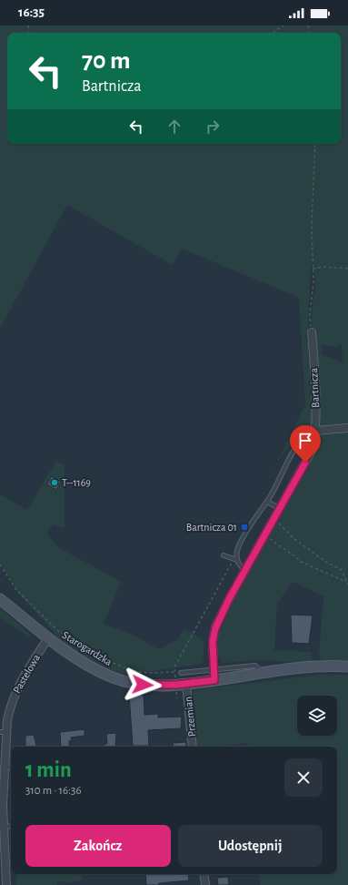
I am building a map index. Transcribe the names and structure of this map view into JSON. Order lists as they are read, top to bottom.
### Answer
{
  "streets": {
    "main road": ["Starogardzka"],
    "street": ["Bartnicza", "Pastelowa", "Przemian"]
  },
  "crossings": [
    ["Bartnicza", "Starogardzka"],
    ["Starogardzka", "Pastelowa"],
    ["Starogardzka", "Przemian"]
  ],
  "places": {
    "other": ["T--1169"],
    "transit": ["Bartnicza 01"]
  },
  "page": {
    "status": "16:35",
    "turn": ["70 m", "Bartnicza"],
    "heading": ["1 min", "310 m · 16:36"],
    "buttons": ["Zakończ", "Udostępnij"]
  }
}
